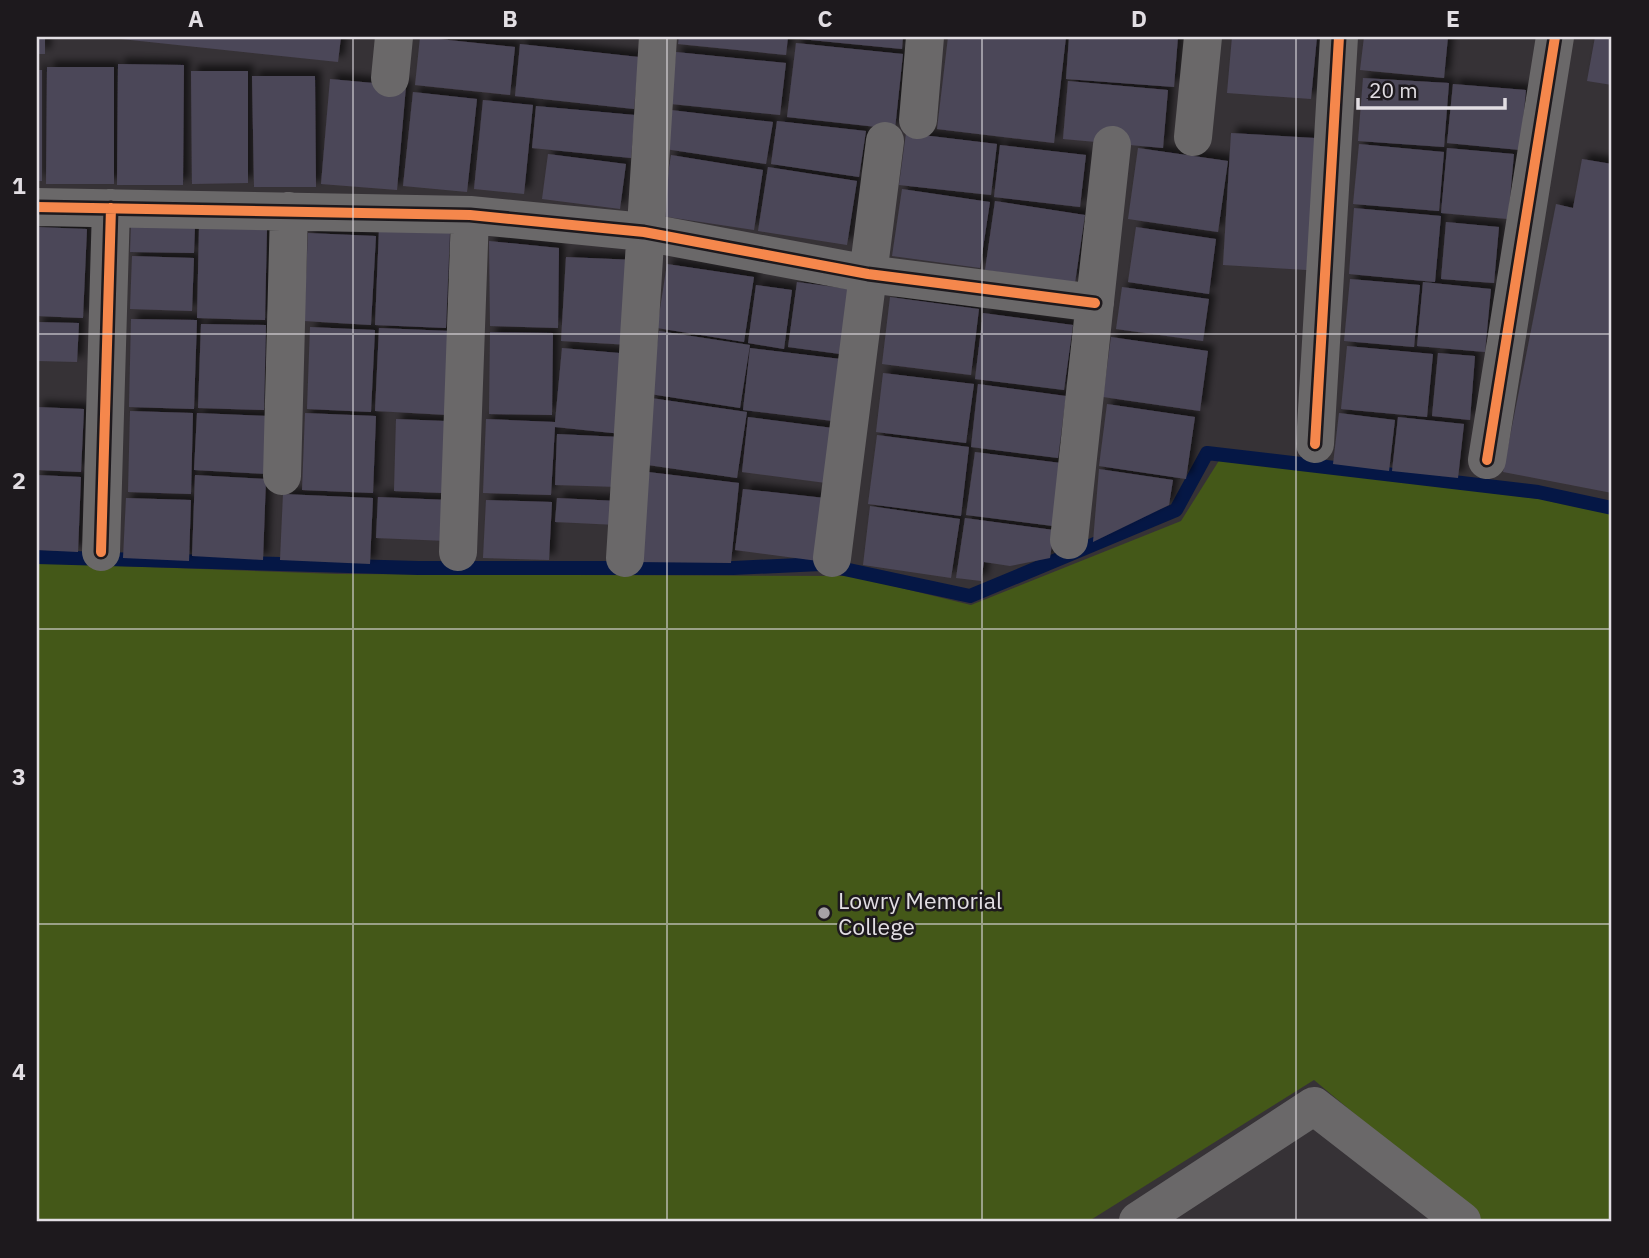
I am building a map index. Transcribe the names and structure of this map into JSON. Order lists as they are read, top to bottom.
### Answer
{
  "places": ["Lowry Memorial College"],
  "scale_bar": "20 m",
  "grid": {
    "columns": [
      "A",
      "B",
      "C",
      "D",
      "E"
    ],
    "rows": [
      "1",
      "2",
      "3",
      "4"
    ]
  }
}
